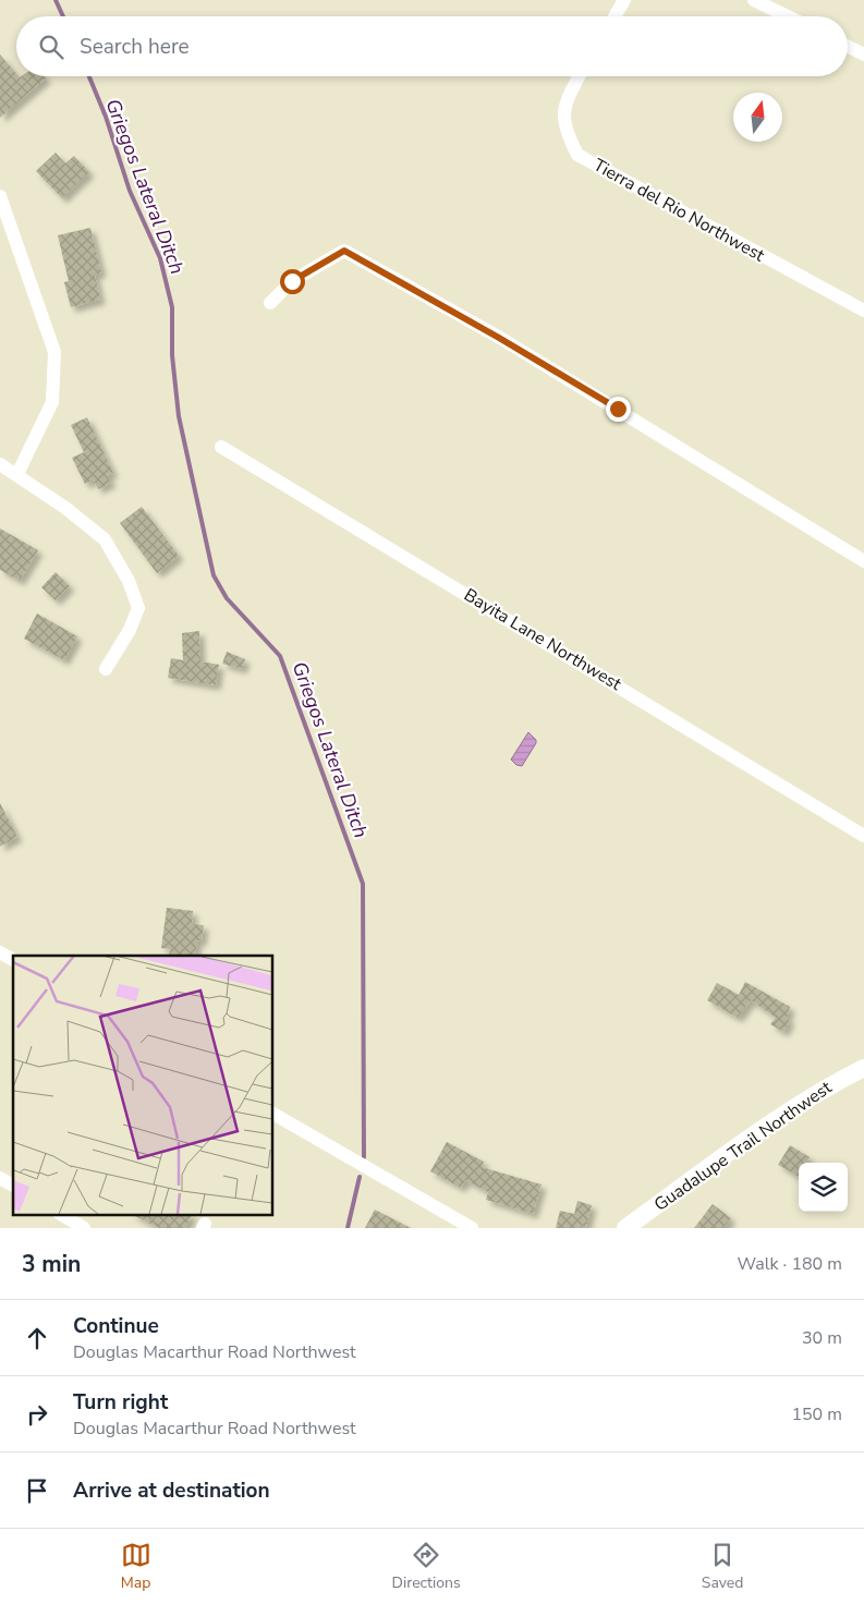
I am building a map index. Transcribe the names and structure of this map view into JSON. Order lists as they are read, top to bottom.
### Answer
{
  "streets": {
    "street": ["Tierra del Rio Northwest", "Bayita Lane Northwest", "Guadalupe Trail Northwest"]
  },
  "water": ["Griegos Lateral Ditch"],
  "north": "top",
  "page": {
    "search": "Search here",
    "heading": ["3 min", "Walk · 180 m"],
    "list": [
      ["Continue", "Douglas Macarthur Road Northwest", "30 m"],
      ["Turn right", "Douglas Macarthur Road Northwest", "150 m"],
      "Arrive at destination"
    ],
    "nav": ["Map", "Directions", "Saved"]
  }
}
